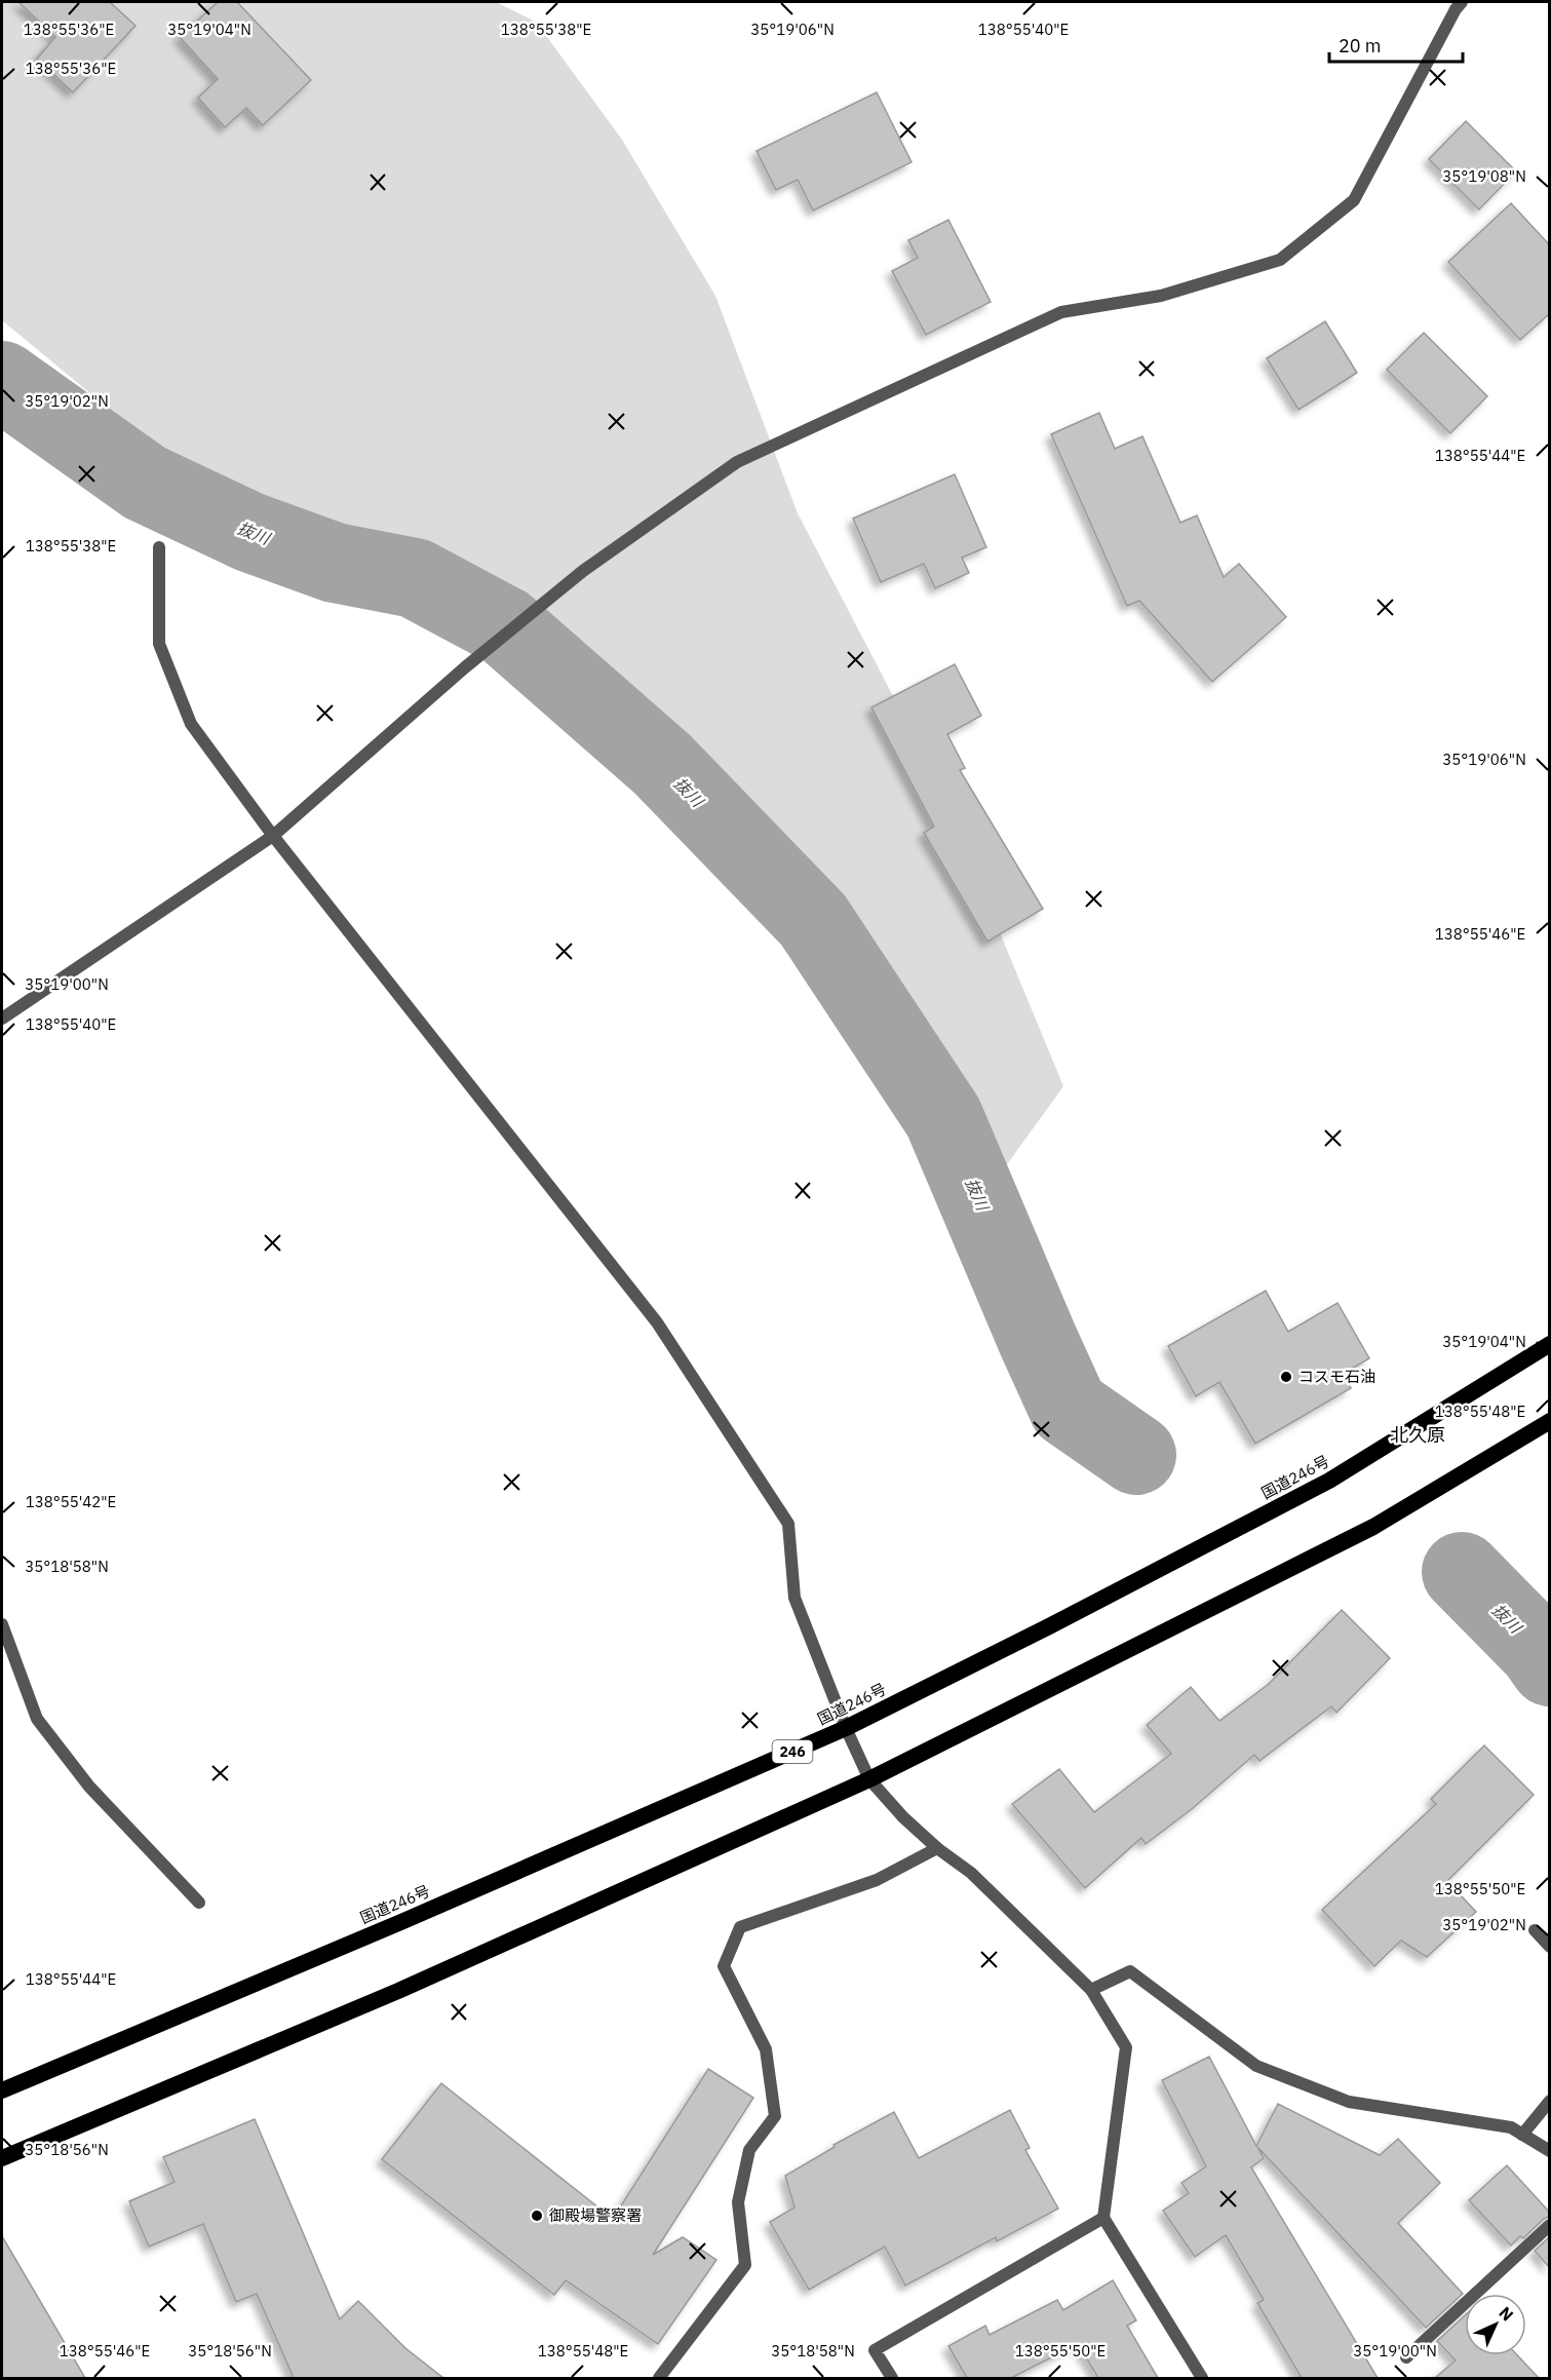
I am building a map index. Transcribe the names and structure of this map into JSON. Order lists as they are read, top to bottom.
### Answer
{
  "streets": {
    "highway": ["国道246号", "246"]
  },
  "districts": ["北久原"],
  "water": ["抜川"],
  "places": ["コスモ石油", "御殿場警察署"],
  "scale_bar": "20 m",
  "north": "top right",
  "coordinates": [
    "138°55'36\"E",
    "35°19'04\"N",
    "138°55'38\"E",
    "35°19'06\"N",
    "138°55'40\"E",
    "35°19'08\"N",
    "35°19'02\"N",
    "138°55'44\"E",
    "138°55'46\"E",
    "35°19'00\"N",
    "138°55'48\"E",
    "138°55'42\"E",
    "35°18'58\"N",
    "138°55'50\"E",
    "35°18'56\"N"
  ]
}
